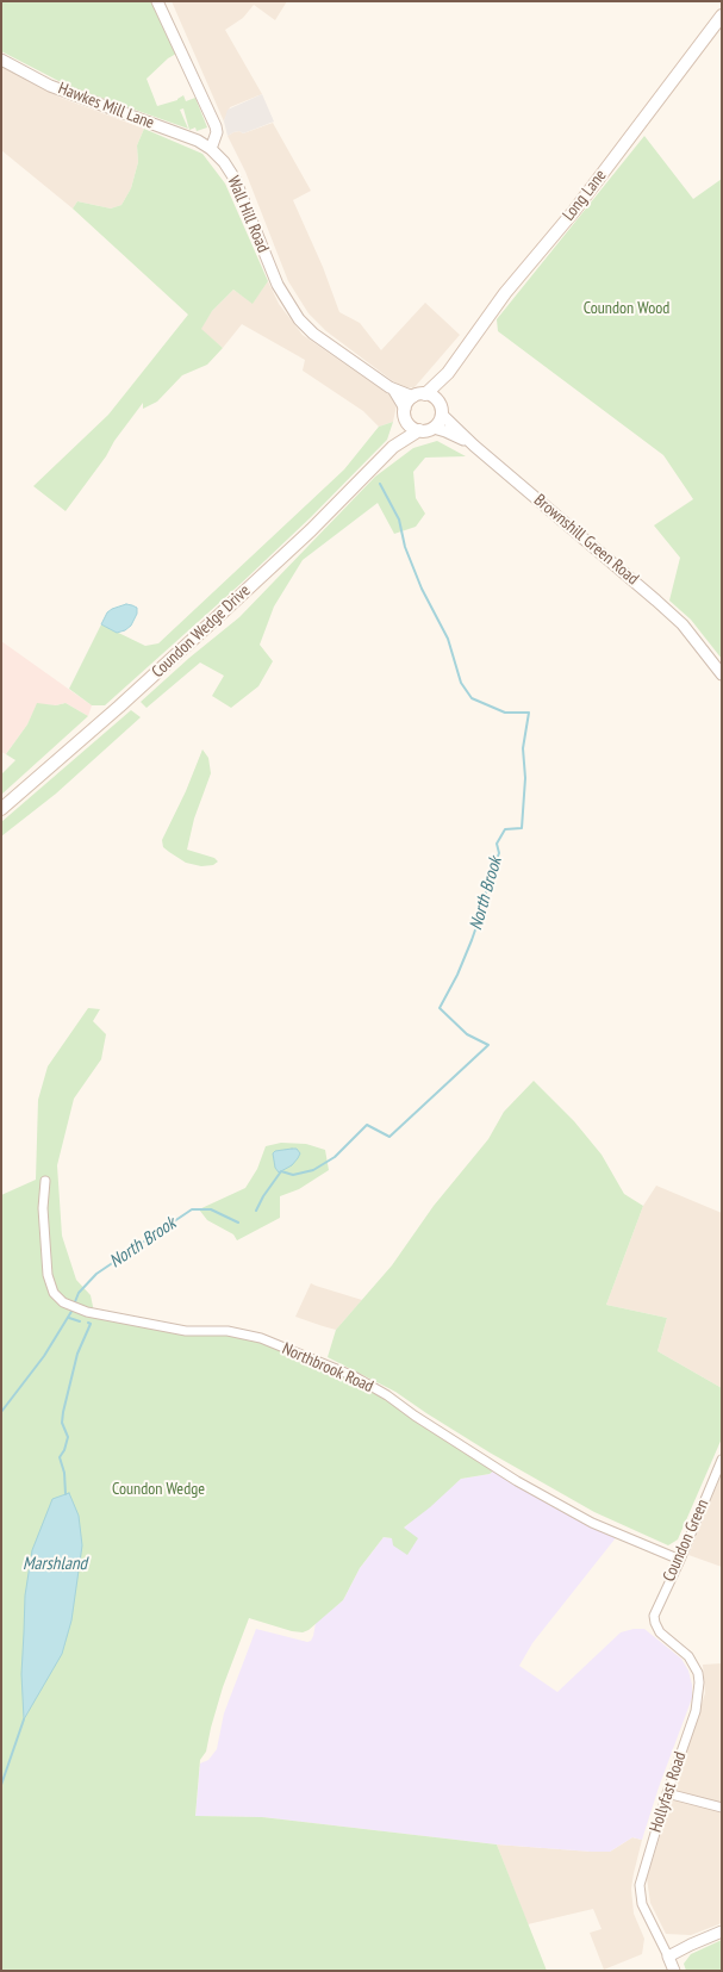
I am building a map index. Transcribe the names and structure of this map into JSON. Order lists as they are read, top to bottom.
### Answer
{
  "streets": {
    "main road": ["Long Lane", "Coundon Wedge Drive"],
    "street": [
      "Hawkes Mill Lane",
      "Wall Hill Road",
      "Brownshill Green Road",
      "Northbrook Road",
      "Coundon Green",
      "Hollyfast Road"
    ]
  },
  "crossings": [
    ["Hawkes Mill Lane", "Wall Hill Road"],
    ["Long Lane", "Wall Hill Road"],
    ["Long Lane", "Brownshill Green Road"],
    ["Long Lane", "Coundon Wedge Drive"],
    ["Wall Hill Road", "Brownshill Green Road"],
    ["Wall Hill Road", "Coundon Wedge Drive"],
    ["Brownshill Green Road", "Coundon Wedge Drive"],
    ["Northbrook Road", "Coundon Green"],
    ["Coundon Green", "Hollyfast Road"]
  ],
  "water": ["North Brook", "Marshland"],
  "parks": ["Coundon Wood", "Coundon Wedge"]
}
